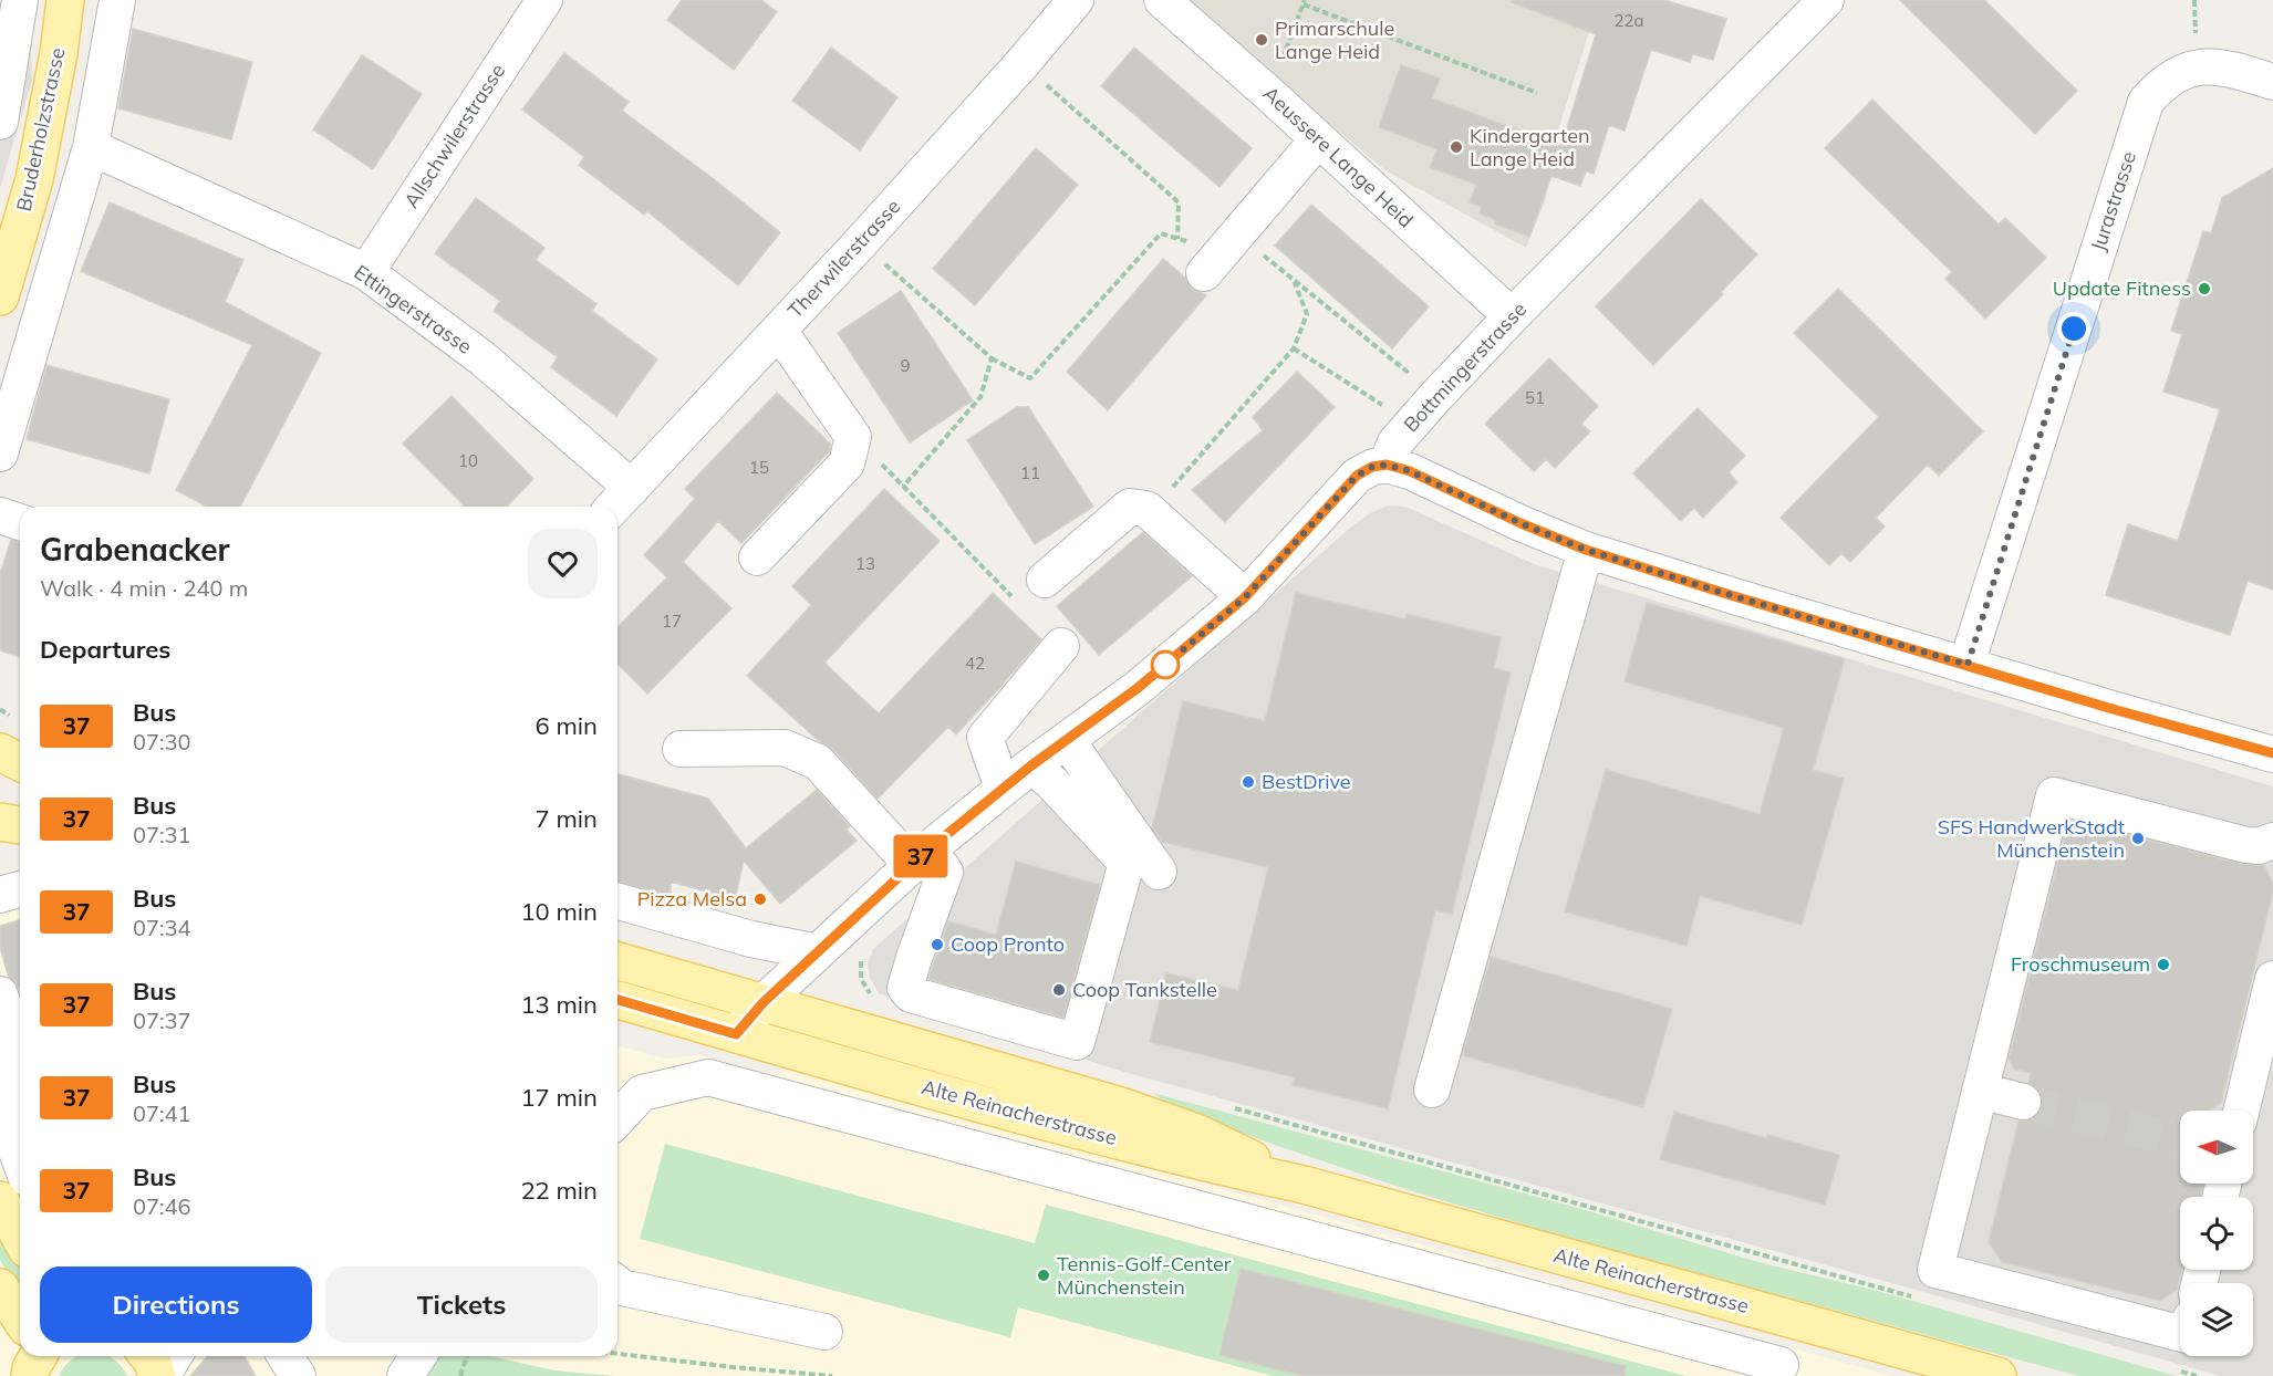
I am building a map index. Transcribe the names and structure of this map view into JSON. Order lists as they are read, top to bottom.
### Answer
{
  "streets": {
    "main road": ["Bruderholzstrasse", "Alte Reinacherstrasse"],
    "street": [
      "Allschwilerstrasse",
      "Aeussere Lange Heid",
      "Jurastrasse",
      "Therwilerstrasse",
      "Ettingerstrasse",
      "Bottmingerstrasse"
    ]
  },
  "crossings": [
    ["Allschwilerstrasse", "Ettingerstrasse"],
    ["Aeussere Lange Heid", "Bottmingerstrasse"],
    ["Therwilerstrasse", "Ettingerstrasse"]
  ],
  "places": [
    "Primarschule Lange Heid",
    "Kindergarten Lange Heid",
    "Update Fitness",
    "BestDrive",
    "SFS HandwerkStadt Münchenstein",
    "Pizza Melsa",
    "Coop Pronto",
    "Froschmuseum",
    "Coop Tankstelle",
    "Tennis-Golf-Center Münchenstein"
  ],
  "lines": ["bus line 37"],
  "house_numbers": [
    "22a",
    "9",
    "51",
    "10",
    "15",
    "11",
    "13",
    "17",
    "42"
  ],
  "north": "left",
  "page": {
    "on_map": "37",
    "heading": [
      ["Grabenacker", "Walk · 4 min · 240 m"],
      "Departures"
    ],
    "list": [
      {
        "mark": "37",
        "name": "Bus",
        "note": "07:30",
        "value": "6 min"
      },
      {
        "mark": "37",
        "name": "Bus",
        "note": "07:31",
        "value": "7 min"
      },
      {
        "mark": "37",
        "name": "Bus",
        "note": "07:34",
        "value": "10 min"
      },
      {
        "mark": "37",
        "name": "Bus",
        "note": "07:37",
        "value": "13 min"
      },
      {
        "mark": "37",
        "name": "Bus",
        "note": "07:41",
        "value": "17 min"
      },
      {
        "mark": "37",
        "name": "Bus",
        "note": "07:46",
        "value": "22 min"
      }
    ],
    "buttons": ["Directions", "Tickets"]
  }
}
